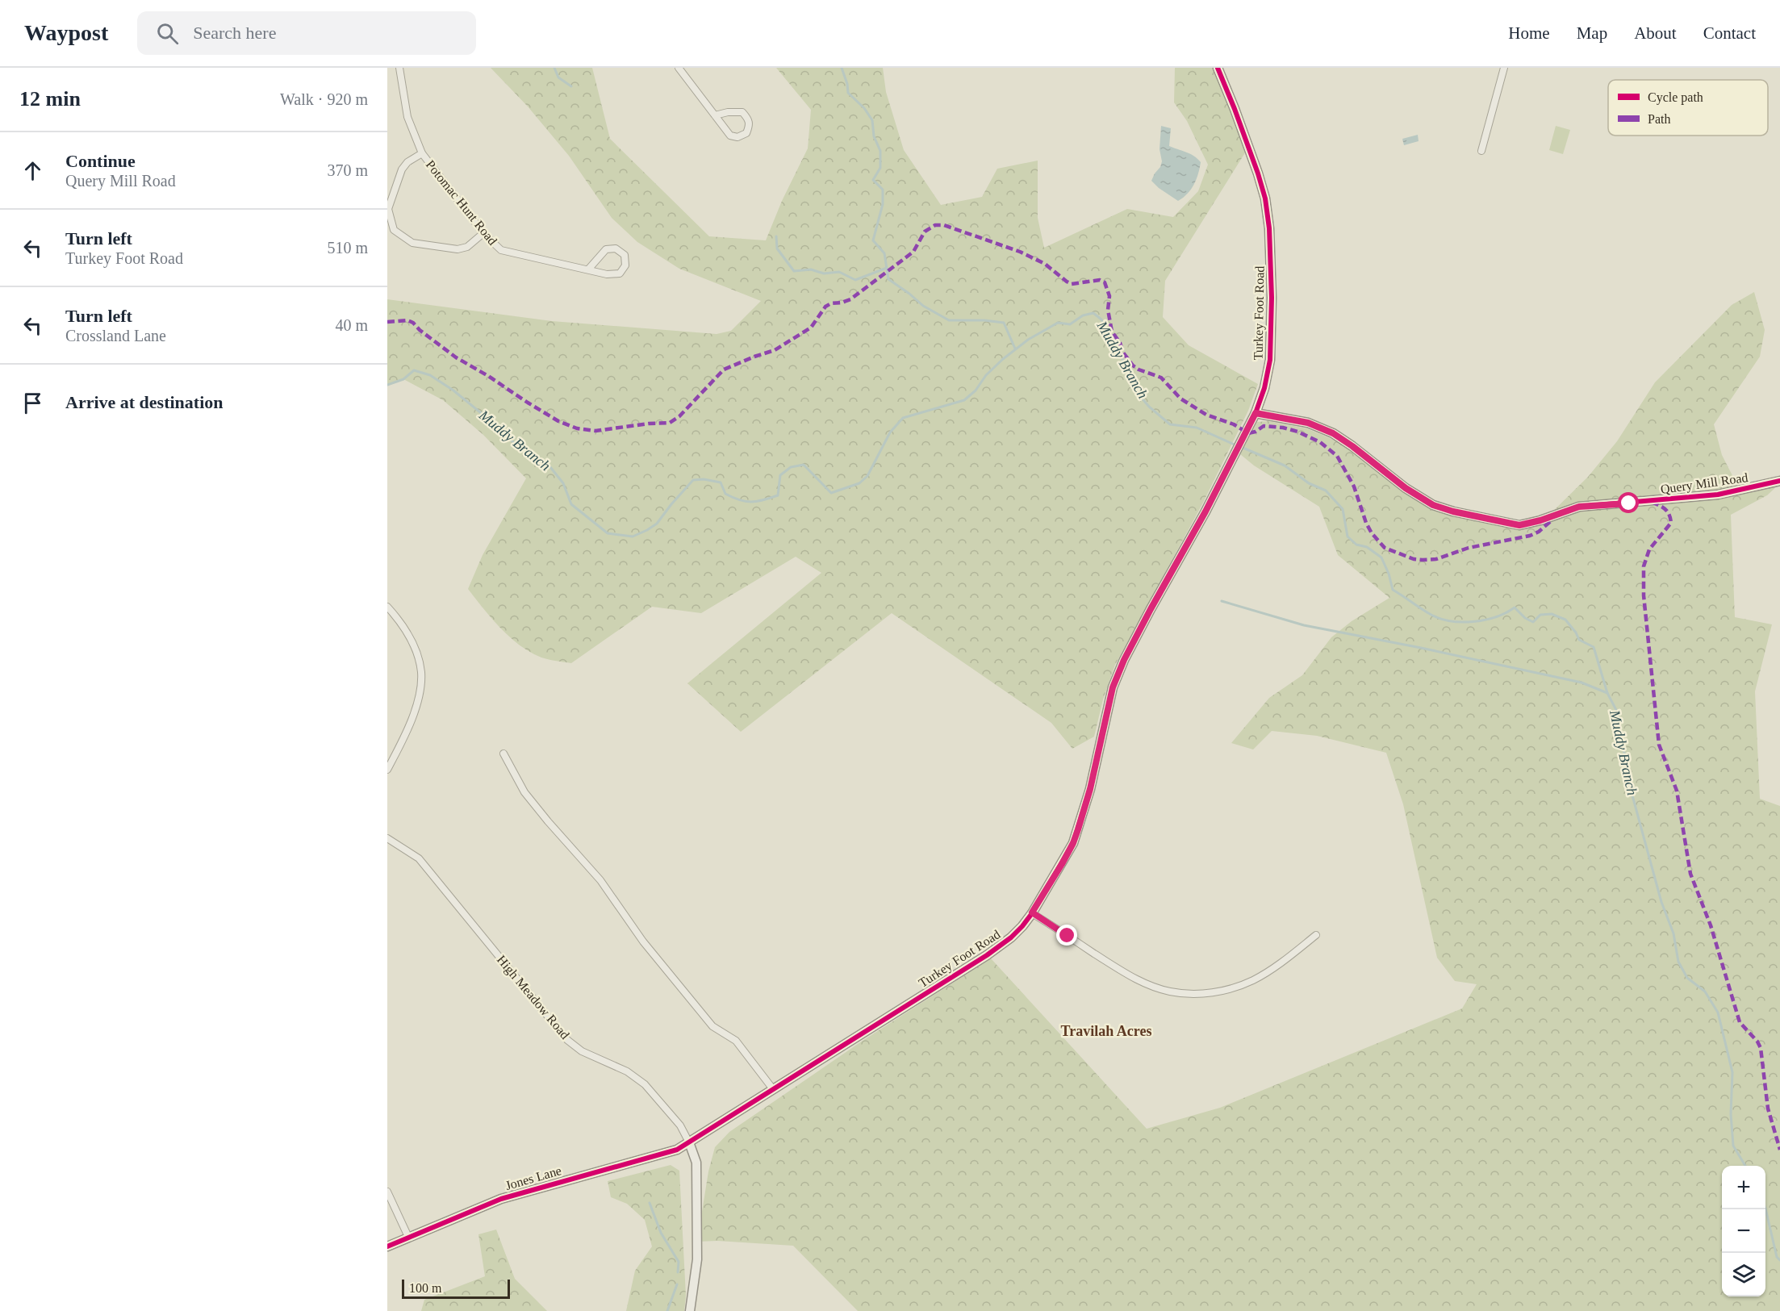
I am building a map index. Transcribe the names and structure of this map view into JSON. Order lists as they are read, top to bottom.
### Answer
{
  "streets": {
    "street": [
      "Potomac Hunt Road",
      "Turkey Foot Road",
      "Query Mill Road",
      "High Meadow Road",
      "Jones Lane"
    ]
  },
  "crossings": [
    ["Turkey Foot Road", "Query Mill Road"],
    ["Turkey Foot Road", "High Meadow Road"],
    ["Turkey Foot Road", "Jones Lane"],
    ["High Meadow Road", "Jones Lane"]
  ],
  "districts": ["Travilah Acres"],
  "water": ["Muddy Branch"],
  "legend": ["Cycle path", "Path"],
  "scale_bar": "100 m",
  "page": {
    "header": "Waypost",
    "search": "Search here",
    "nav": [
      "Home",
      "Map",
      "About",
      "Contact"
    ],
    "heading": ["12 min", "Walk · 920 m"],
    "list": [
      ["Continue", "Query Mill Road", "370 m"],
      ["Turn left", "Turkey Foot Road", "510 m"],
      ["Turn left", "Crossland Lane", "40 m"],
      "Arrive at destination"
    ],
    "map_buttons": ["+", "−"],
    "scale": "100 m"
  }
}
